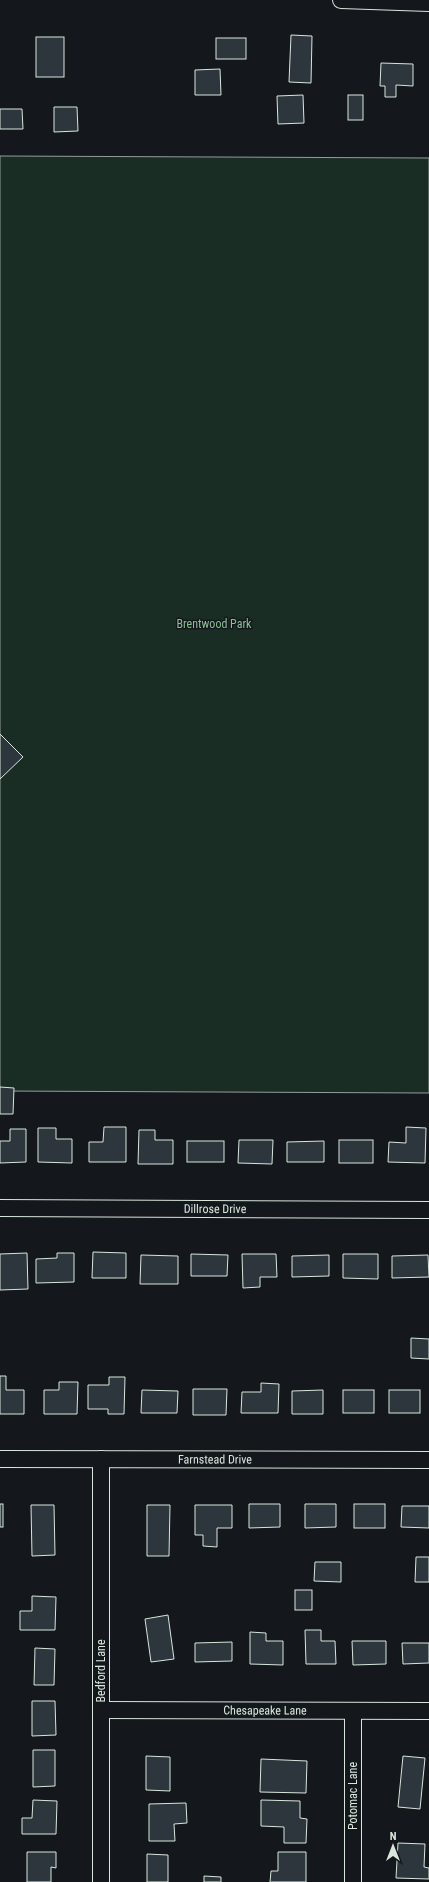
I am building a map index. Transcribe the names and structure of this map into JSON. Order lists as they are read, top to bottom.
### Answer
{
  "streets": {
    "street": [
      "Dillrose Drive",
      "Farnstead Drive",
      "Bedford Lane",
      "Chesapeake Lane",
      "Potomac Lane"
    ]
  },
  "crossings": [
    ["Farnstead Drive", "Bedford Lane"],
    ["Bedford Lane", "Chesapeake Lane"],
    ["Chesapeake Lane", "Potomac Lane"]
  ],
  "parks": ["Brentwood Park"],
  "north": "top"
}
